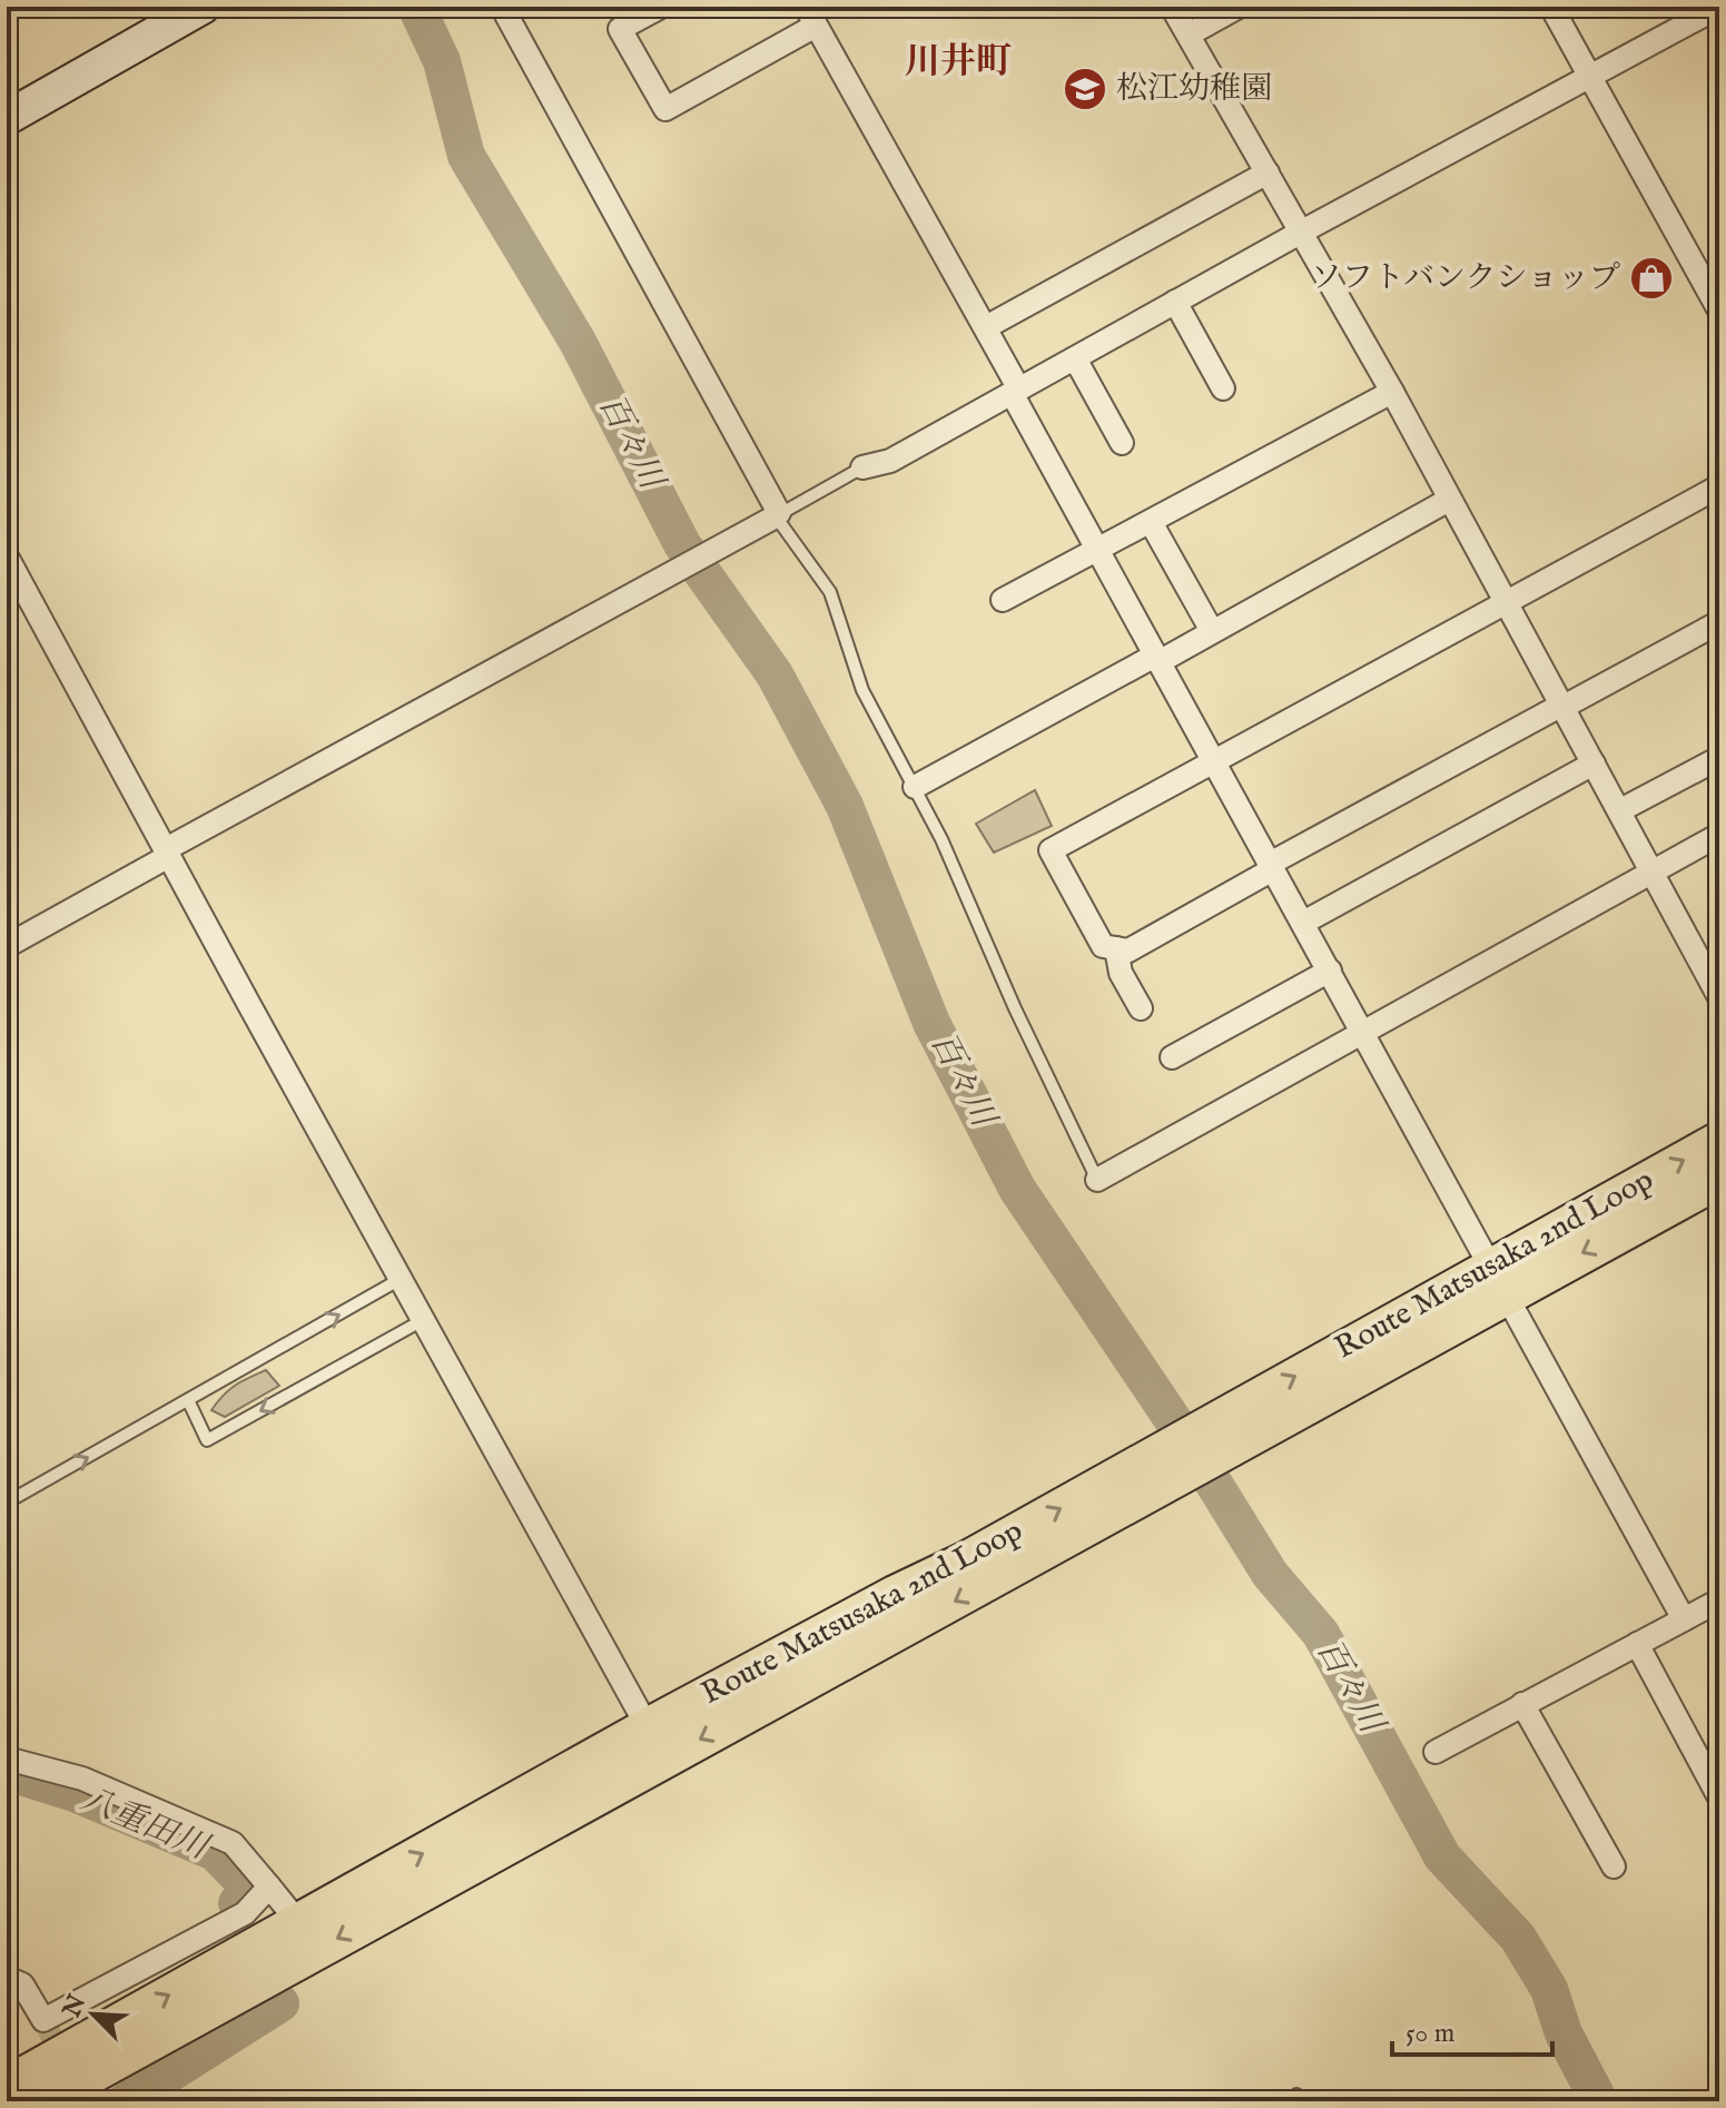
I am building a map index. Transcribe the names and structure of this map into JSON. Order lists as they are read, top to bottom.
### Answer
{
  "streets": {
    "main road": ["Route Matsusaka 2nd Loop"]
  },
  "districts": ["川井町"],
  "water": ["百々川", "八重田川"],
  "places": {
    "school or university": ["松江幼稚園"],
    "shop": ["ソフトバンクショップ"]
  },
  "scale_bar": "50 m",
  "north": "top left"
}
